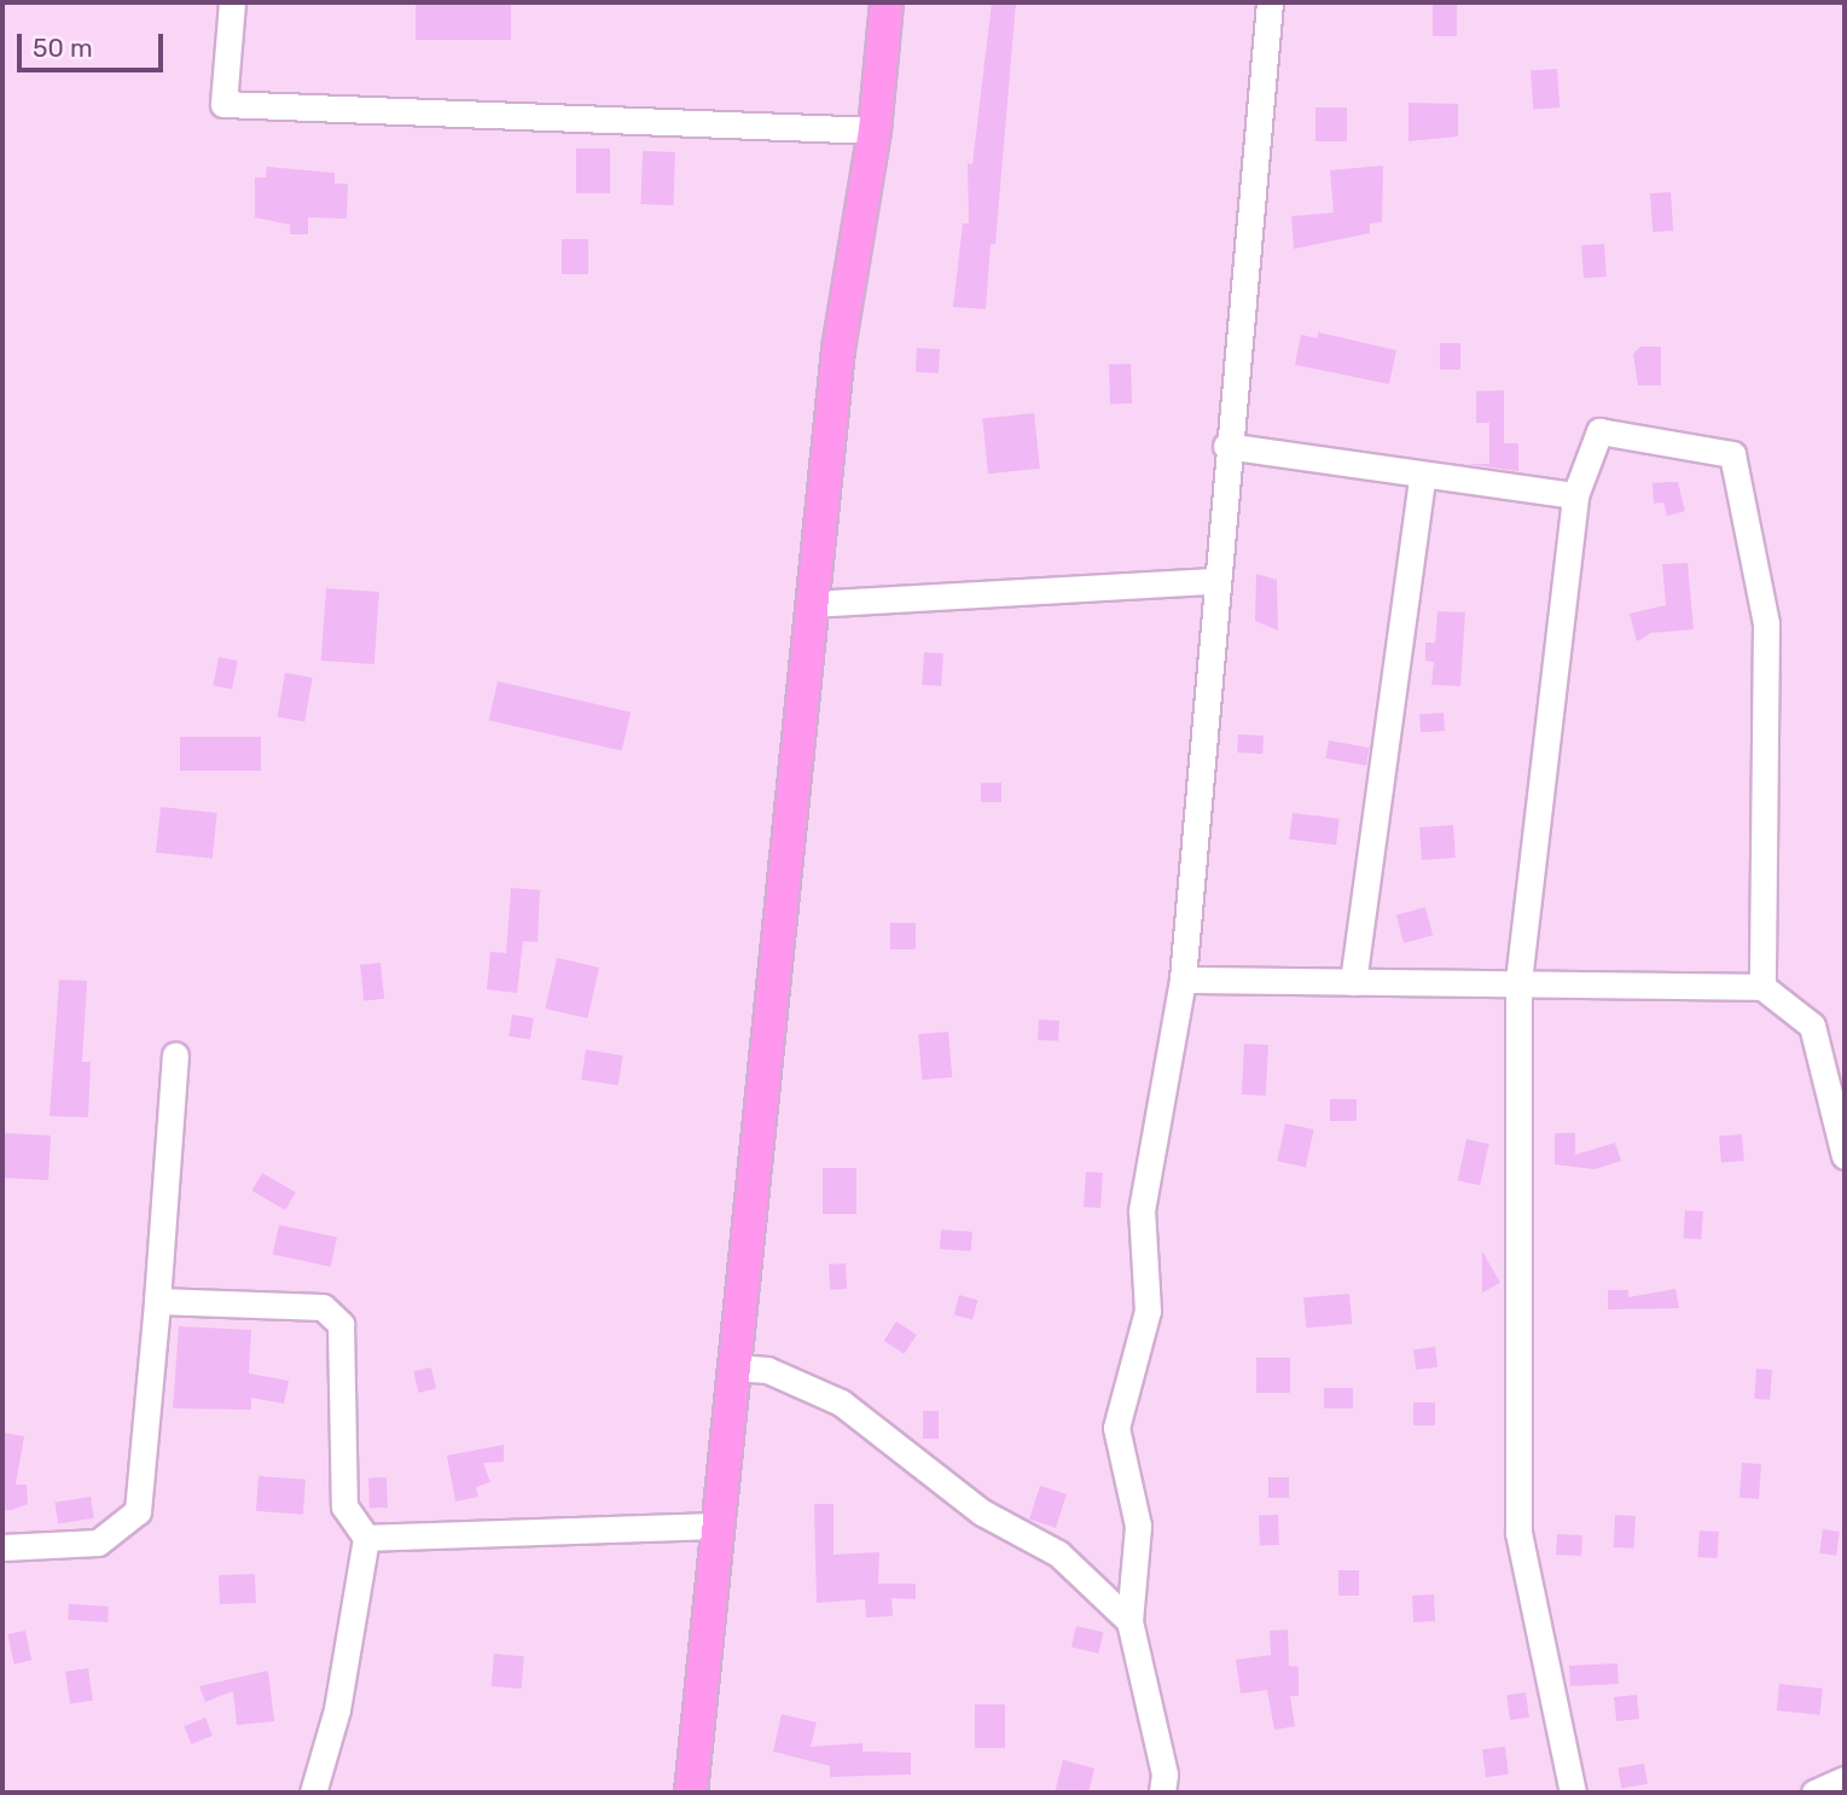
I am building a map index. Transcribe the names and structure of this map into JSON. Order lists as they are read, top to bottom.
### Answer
{
  "scale_bar": "50 m"
}
